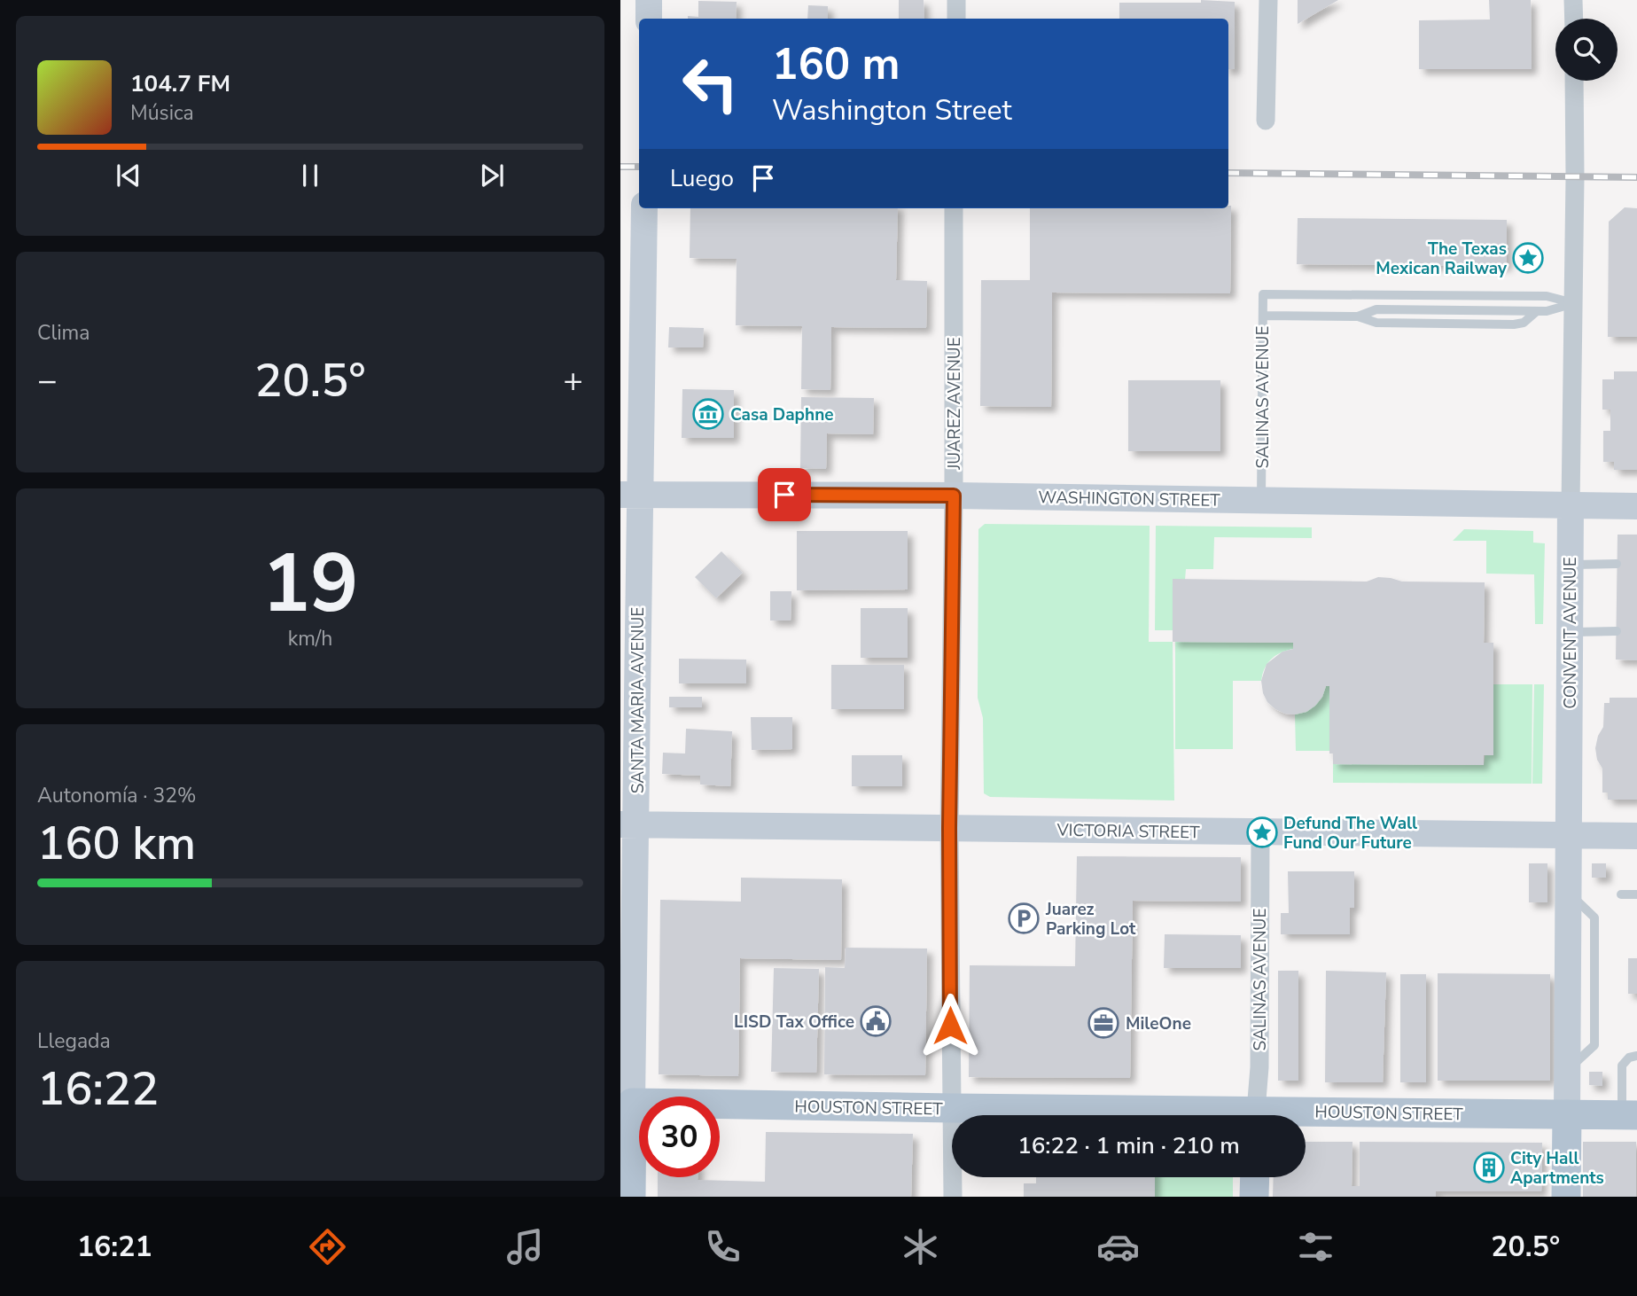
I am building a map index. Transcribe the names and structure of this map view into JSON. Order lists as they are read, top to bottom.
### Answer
{
  "streets": {
    "main road": [
      "WASHINGTON STREET",
      "CONVENT AVENUE",
      "SANTA MARIA AVENUE",
      "VICTORIA STREET",
      "HOUSTON STREET"
    ],
    "street": ["SALINAS AVENUE", "JUAREZ AVENUE"]
  },
  "crossings": [
    ["SALINAS AVENUE", "WASHINGTON STREET"],
    ["SALINAS AVENUE", "CONVENT AVENUE"],
    ["SALINAS AVENUE", "VICTORIA STREET"],
    ["JUAREZ AVENUE", "WASHINGTON STREET"],
    ["JUAREZ AVENUE", "VICTORIA STREET"],
    ["JUAREZ AVENUE", "HOUSTON STREET"],
    ["WASHINGTON STREET", "CONVENT AVENUE"],
    ["WASHINGTON STREET", "SANTA MARIA AVENUE"],
    ["CONVENT AVENUE", "VICTORIA STREET"],
    ["CONVENT AVENUE", "HOUSTON STREET"],
    ["SANTA MARIA AVENUE", "VICTORIA STREET"],
    ["SANTA MARIA AVENUE", "HOUSTON STREET"]
  ],
  "places": {
    "place": ["The Texas Mexican Railway", "Defund The Wall Fund Our Future"],
    "museum": ["Casa Daphne"],
    "parking": ["Juarez Parking Lot"],
    "public building": ["LISD Tax Office"],
    "office": ["MileOne"],
    "building": ["City Hall Apartments"]
  },
  "page": {
    "turn": ["160 m", "Washington Street"],
    "song": ["104.7 FM", "Música"],
    "then": "Luego",
    "tile": [
      "Clima",
      ["19", "km/h"],
      ["Autonomía · 32%", "160 km"],
      ["Llegada", "16:22"]
    ],
    "heat": ["−", "20.5°", "+"],
    "limit": "30",
    "trip": "16:22 · 1 min · 210 m",
    "tabs": ["16:21", "20.5°"]
  }
}
